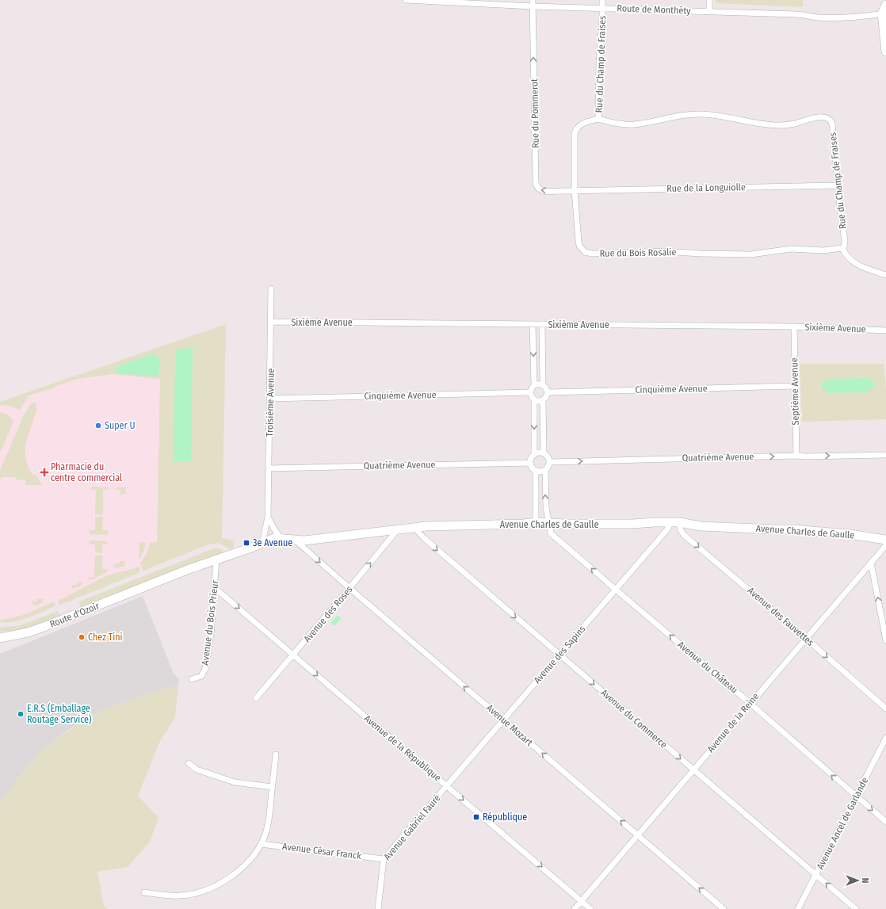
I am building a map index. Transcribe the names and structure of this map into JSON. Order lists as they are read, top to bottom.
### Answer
{
  "streets": {
    "main road": ["Avenue Charles de Gaulle", "Route d'Ozoir"],
    "street": [
      "Route de Monthéty",
      "Rue du Champ de Fraises",
      "Rue du Pommerot",
      "Rue de la Longuiolle",
      "Rue du Bois Rosalie",
      "Sixième Avenue",
      "Cinquième Avenue",
      "Septième Avenue",
      "Troisième Avenue",
      "Quatrième Avenue",
      "Avenue des Roses",
      "Avenue des Fauvettes",
      "Avenue du Bois Prieur",
      "Avenue des Sapins",
      "Avenue du Château",
      "Avenue du Commerce",
      "Avenue de la Reine",
      "Avenue Mozart",
      "Avenue de la République",
      "Avenue Ancel de Garlande",
      "Avenue Gabriel Fauré",
      "Avenue César Franck"
    ]
  },
  "crossings": [
    ["Route de Monthéty", "Rue du Champ de Fraises"],
    ["Route de Monthéty", "Rue du Pommerot"],
    ["Rue du Champ de Fraises", "Rue de la Longuiolle"],
    ["Rue du Champ de Fraises", "Rue du Bois Rosalie"],
    ["Rue du Pommerot", "Rue de la Longuiolle"],
    ["Rue du Pommerot", "Rue du Bois Rosalie"],
    ["Rue de la Longuiolle", "Rue du Bois Rosalie"],
    ["Sixième Avenue", "Septième Avenue"],
    ["Sixième Avenue", "Troisième Avenue"],
    ["Cinquième Avenue", "Septième Avenue"],
    ["Cinquième Avenue", "Troisième Avenue"],
    ["Septième Avenue", "Quatrième Avenue"],
    ["Troisième Avenue", "Quatrième Avenue"],
    ["Troisième Avenue", "Avenue Charles de Gaulle"],
    ["Quatrième Avenue", "Avenue du Château"],
    ["Avenue Charles de Gaulle", "Avenue des Roses"],
    ["Avenue Charles de Gaulle", "Route d'Ozoir"],
    ["Avenue Charles de Gaulle", "Avenue des Fauvettes"],
    ["Avenue Charles de Gaulle", "Avenue du Bois Prieur"],
    ["Avenue Charles de Gaulle", "Avenue des Sapins"],
    ["Avenue Charles de Gaulle", "Avenue du Château"],
    ["Avenue Charles de Gaulle", "Avenue du Commerce"],
    ["Avenue Charles de Gaulle", "Avenue Mozart"],
    ["Avenue des Roses", "Avenue Mozart"],
    ["Avenue des Roses", "Avenue de la République"],
    ["Route d'Ozoir", "Avenue du Bois Prieur"],
    ["Avenue des Fauvettes", "Avenue de la Reine"],
    ["Avenue du Bois Prieur", "Avenue de la République"],
    ["Avenue des Sapins", "Avenue du Château"],
    ["Avenue des Sapins", "Avenue du Commerce"],
    ["Avenue des Sapins", "Avenue Mozart"],
    ["Avenue des Sapins", "Avenue de la République"],
    ["Avenue des Sapins", "Avenue Gabriel Fauré"],
    ["Avenue du Château", "Avenue de la Reine"],
    ["Avenue du Château", "Avenue Ancel de Garlande"],
    ["Avenue du Commerce", "Avenue de la Reine"],
    ["Avenue du Commerce", "Avenue Ancel de Garlande"],
    ["Avenue de la Reine", "Avenue Mozart"],
    ["Avenue de la Reine", "Avenue de la République"],
    ["Avenue de la République", "Avenue Gabriel Fauré"],
    ["Avenue Gabriel Fauré", "Avenue César Franck"]
  ],
  "one_way": [
    "Rue du Pommerot",
    "Quatrième Avenue",
    "Avenue des Fauvettes",
    "Avenue du Château",
    "Avenue de la République"
  ],
  "places": {
    "other": ["Super U", "Chez Tini", "E.R.S (Emballage Routage Service)"],
    "health": ["Pharmacie du centre commercial"],
    "transit": ["3e Avenue", "République"]
  },
  "north": "right"
}
